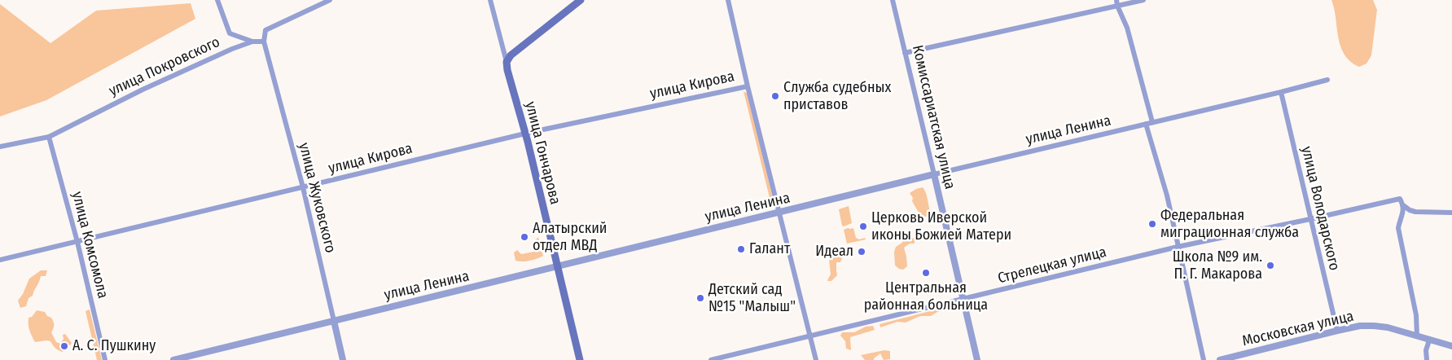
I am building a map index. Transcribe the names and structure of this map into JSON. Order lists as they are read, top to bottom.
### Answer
{
  "streets": {
    "main road": ["улица Гончарова"],
    "street": [
      "улица Покровского",
      "улица Кирова",
      "Комиссариатская улица",
      "улица Ленина",
      "улица Жуковского",
      "улица Володарского",
      "улица Комсомола",
      "Стрелецкая улица",
      "Московская улица"
    ]
  },
  "crossings": [
    ["улица Покровского", "улица Жуковского"],
    ["улица Покровского", "улица Комсомола"],
    ["улица Кирова", "улица Гончарова"],
    ["улица Кирова", "улица Жуковского"],
    ["улица Кирова", "улица Комсомола"],
    ["Комиссариатская улица", "улица Ленина"],
    ["Комиссариатская улица", "Стрелецкая улица"],
    ["улица Ленина", "улица Гончарова"],
    ["улица Ленина", "улица Жуковского"],
    ["улица Ленина", "улица Володарского"],
    ["улица Володарского", "Стрелецкая улица"],
    ["улица Володарского", "Московская улица"]
  ],
  "places": [
    "Служба судебных приставов",
    "Федеральная миграционная служба",
    "Церковь Иверской иконы Божией Матери",
    "Алатырский отдел МВД",
    "Галант",
    "Идеал",
    "Школа №9 им. П. Г. Макарова",
    "Центральная районная больница",
    "Детский сад №15 \"Малыш\"",
    "А. С. Пушкину"
  ]
}
